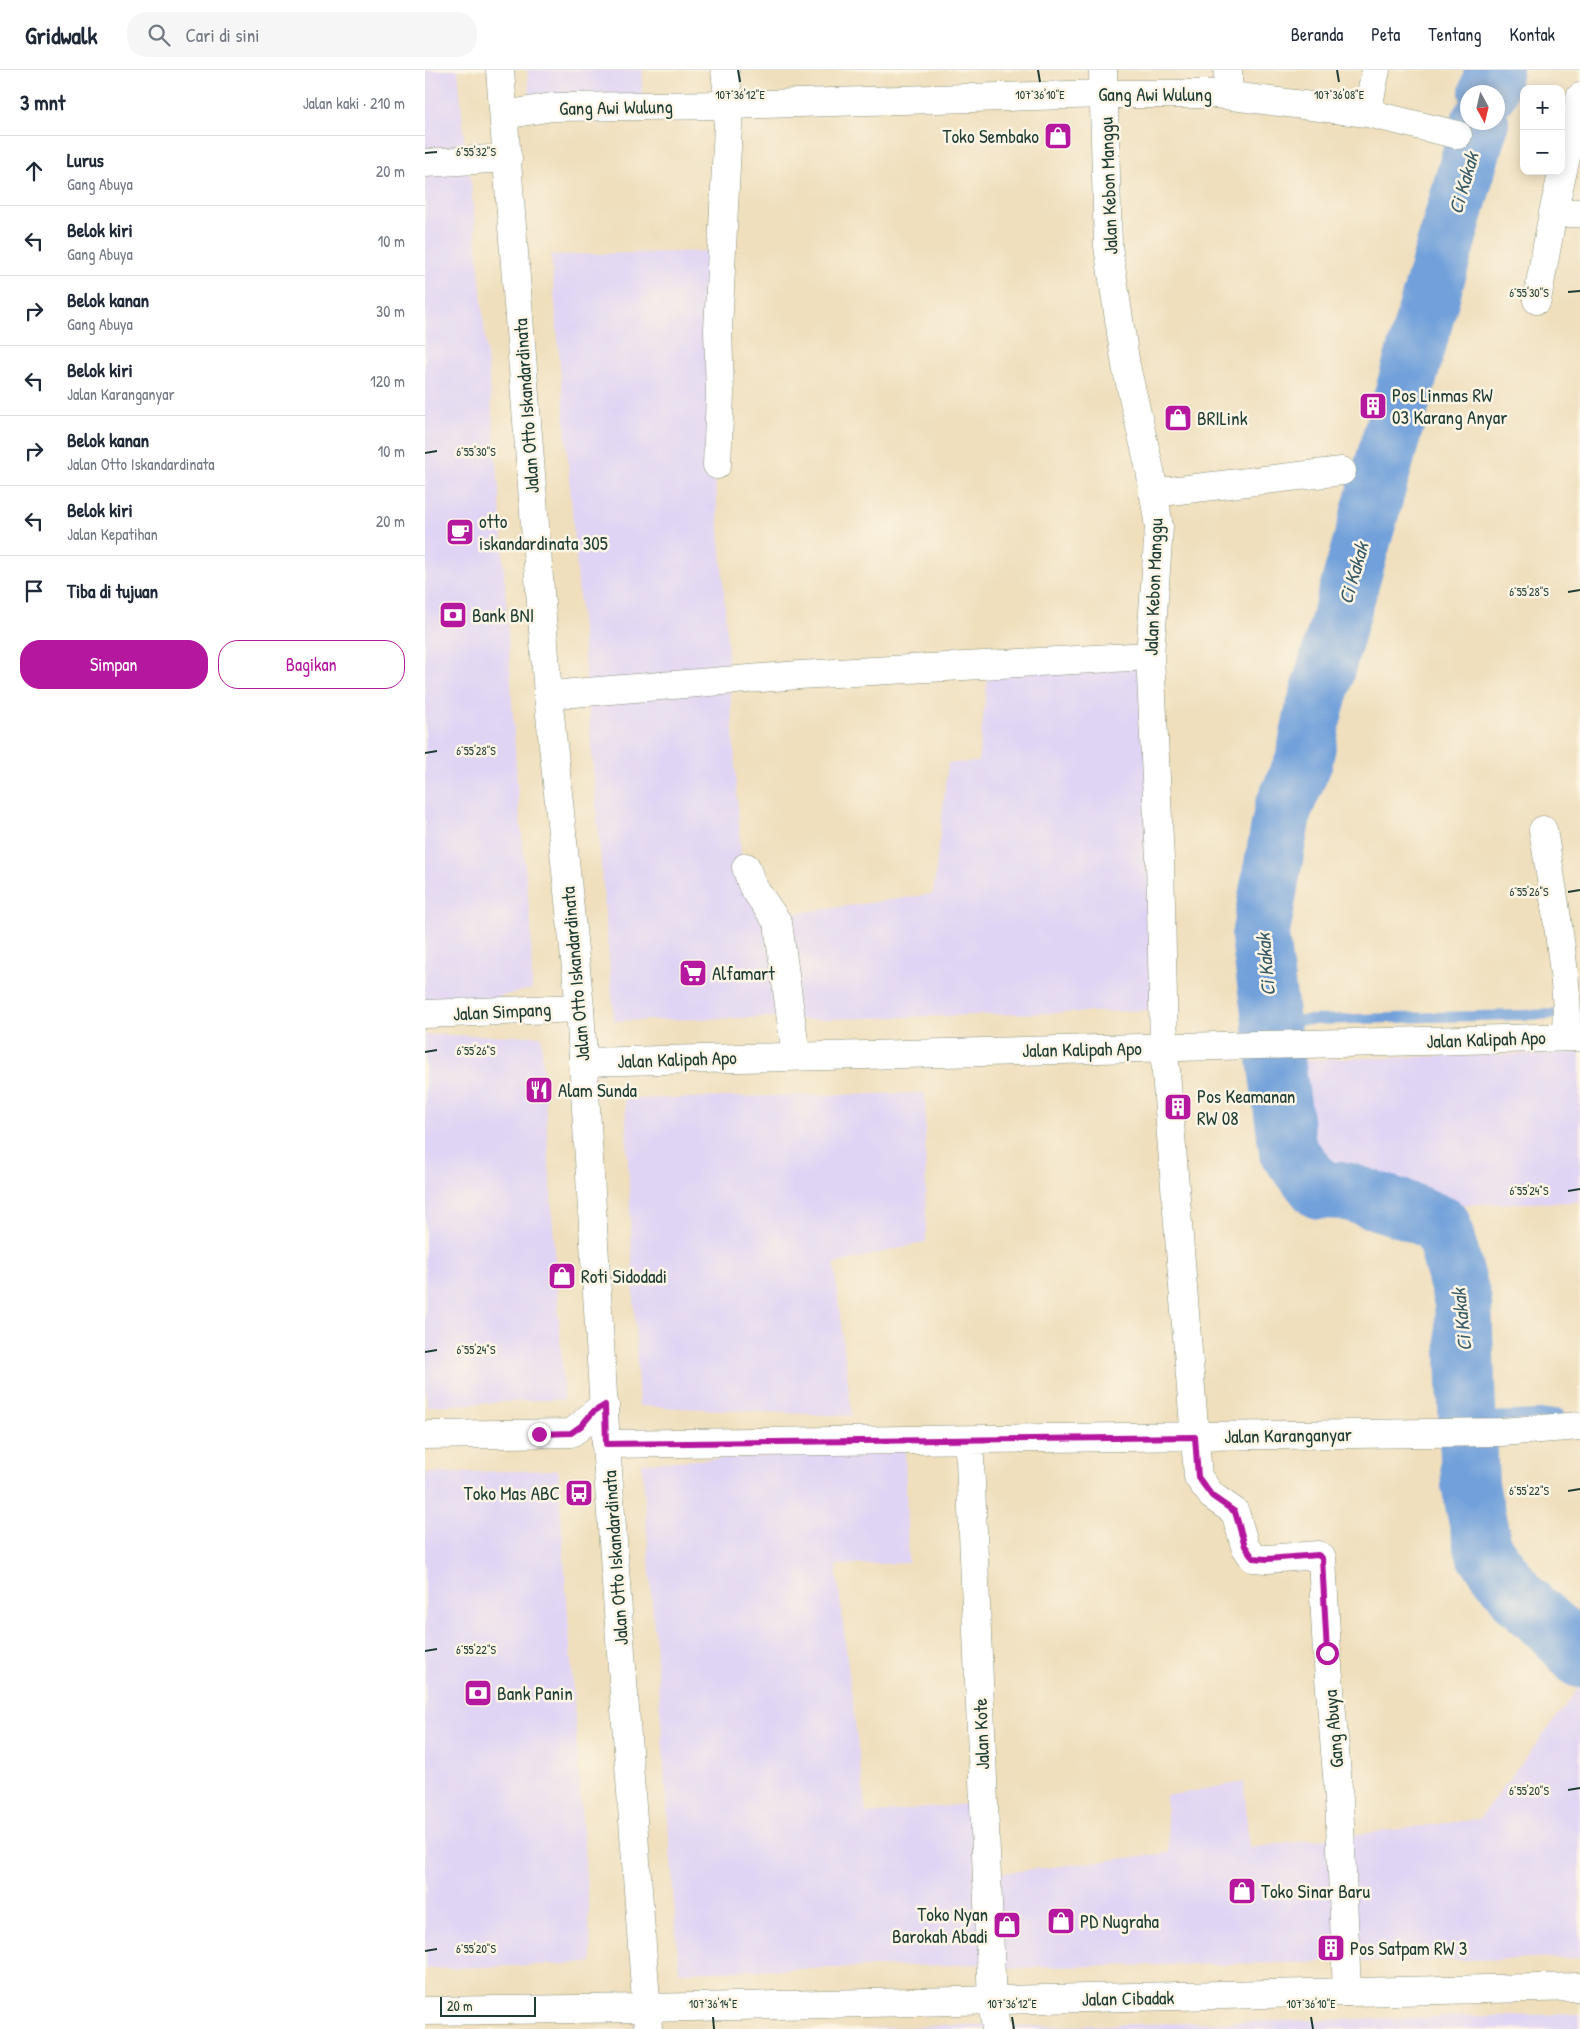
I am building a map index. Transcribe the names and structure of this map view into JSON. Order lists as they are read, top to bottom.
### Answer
{
  "streets": {
    "street": [
      "Gang Awi Wulung",
      "Jalan Kebon Manggu",
      "Jalan Otto Iskandardinata",
      "Jalan Simpang",
      "Jalan Kalipah Apo",
      "Jalan Karanganyar",
      "Gang Abuya",
      "Jalan Kote",
      "Jalan Cibadak"
    ]
  },
  "crossings": [
    ["Gang Awi Wulung", "Jalan Kebon Manggu"],
    ["Gang Awi Wulung", "Jalan Otto Iskandardinata"],
    ["Jalan Kebon Manggu", "Jalan Kalipah Apo"],
    ["Jalan Kebon Manggu", "Jalan Karanganyar"],
    ["Jalan Kebon Manggu", "Gang Abuya"],
    ["Jalan Otto Iskandardinata", "Jalan Simpang"],
    ["Jalan Otto Iskandardinata", "Jalan Kalipah Apo"],
    ["Jalan Otto Iskandardinata", "Jalan Karanganyar"],
    ["Jalan Otto Iskandardinata", "Jalan Cibadak"],
    ["Jalan Karanganyar", "Gang Abuya"],
    ["Jalan Karanganyar", "Jalan Kote"],
    ["Gang Abuya", "Jalan Cibadak"],
    ["Jalan Kote", "Jalan Cibadak"]
  ],
  "water": ["Ci Kakak"],
  "places": {
    "shop": [
      "Toko Sembako",
      "BRILink",
      "Roti Sidodadi",
      "Toko Sinar Baru",
      "PD Nugraha",
      "Toko Nyan Barokah Abadi"
    ],
    "building": ["Pos Linmas RW 03 Karang Anyar", "Pos Keamanan RW 08", "Pos Satpam RW 3"],
    "cafe": ["otto iskandardinata 305"],
    "bank": ["Bank BNI", "Bank Panin"],
    "supermarket": ["Alfamart"],
    "restaurant": ["Alam Sunda"],
    "bus stop": ["Toko Mas ABC"]
  },
  "scale_bar": "20 m",
  "north": "bottom",
  "page": {
    "header": "Gridwalk",
    "search": "Cari di sini",
    "nav": [
      "Beranda",
      "Peta",
      "Tentang",
      "Kontak"
    ],
    "heading": ["3 mnt", "Jalan kaki · 210 m"],
    "map_buttons": ["+", "−"],
    "list": [
      ["Lurus", "Gang Abuya", "20 m"],
      ["Belok kiri", "Gang Abuya", "10 m"],
      ["Belok kanan", "Gang Abuya", "30 m"],
      ["Belok kiri", "Jalan Karanganyar", "120 m"],
      ["Belok kanan", "Jalan Otto Iskandardinata", "10 m"],
      ["Belok kiri", "Jalan Kepatihan", "20 m"],
      "Tiba di tujuan"
    ],
    "buttons": ["Simpan", "Bagikan"],
    "scale": "20 m"
  },
  "coordinates": [
    "107°36'12\"E",
    "107°36'10\"E",
    "107°36'08\"E",
    "6°55'32\"S",
    "6°55'30\"S",
    "6°55'28\"S",
    "6°55'26\"S",
    "6°55'24\"S",
    "6°55'22\"S",
    "6°55'20\"S",
    "107°36'14\"E"
  ]
}
